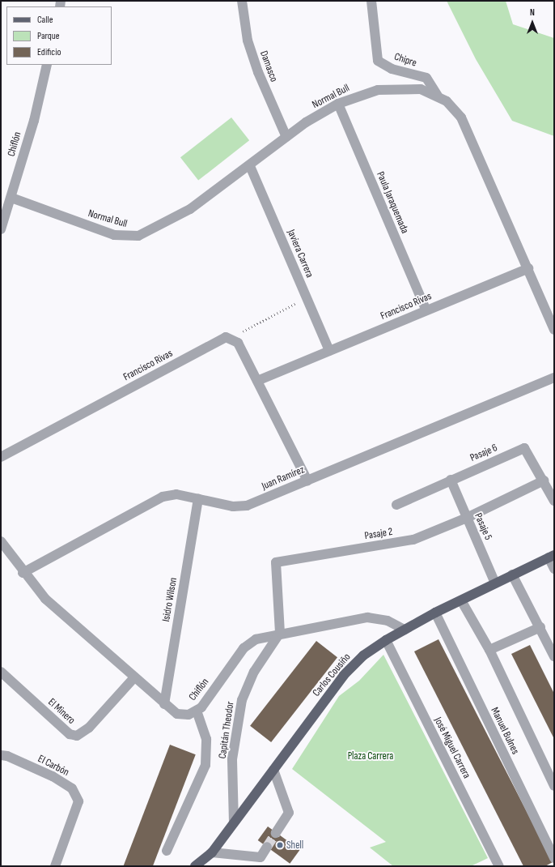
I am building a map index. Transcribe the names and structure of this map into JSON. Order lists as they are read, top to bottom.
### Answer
{
  "streets": {
    "main road": ["Carlos Cousiño"],
    "street": [
      "Chipre",
      "Damasco",
      "Normal Bull",
      "Chiflón",
      "Paula Jaraquemada",
      "Javiera Carrera",
      "Francisco Rivas",
      "Pasaje 6",
      "Juan Ramírez",
      "Pasaje 5",
      "Pasaje 2",
      "Isidro Wilson",
      "El Minero",
      "Capitán Theodor",
      "Manuel Bulnes",
      "José Miguel Carrera",
      "El Carbón"
    ]
  },
  "crossings": [
    ["Chipre", "Normal Bull"],
    ["Damasco", "Normal Bull"],
    ["Normal Bull", "Chiflón"],
    ["Normal Bull", "Paula Jaraquemada"],
    ["Normal Bull", "Javiera Carrera"],
    ["Normal Bull", "Francisco Rivas"],
    ["Chiflón", "Juan Ramírez"],
    ["Chiflón", "Pasaje 2"],
    ["Chiflón", "Isidro Wilson"],
    ["Chiflón", "Carlos Cousiño"],
    ["Chiflón", "El Minero"],
    ["Chiflón", "Capitán Theodor"],
    ["Paula Jaraquemada", "Francisco Rivas"],
    ["Javiera Carrera", "Francisco Rivas"],
    ["Pasaje 6", "Pasaje 5"],
    ["Pasaje 6", "Pasaje 2"],
    ["Juan Ramírez", "Isidro Wilson"],
    ["Pasaje 5", "Pasaje 2"],
    ["Pasaje 5", "Carlos Cousiño"],
    ["Pasaje 2", "Capitán Theodor"],
    ["Carlos Cousiño", "Capitán Theodor"],
    ["Carlos Cousiño", "Manuel Bulnes"],
    ["Carlos Cousiño", "José Miguel Carrera"]
  ],
  "parks": ["Plaza Carrera"],
  "places": ["Shell"],
  "legend": ["Calle", "Parque", "Edificio"],
  "north": "top"
}
